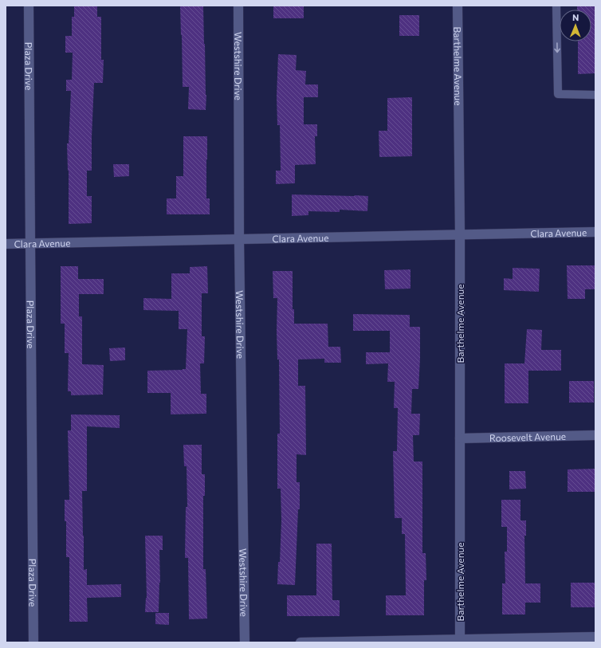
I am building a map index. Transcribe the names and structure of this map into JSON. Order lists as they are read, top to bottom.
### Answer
{
  "streets": {
    "street": [
      "Plaza Drive",
      "Westshire Drive",
      "Barthelme Avenue",
      "Clara Avenue",
      "Roosevelt Avenue"
    ]
  },
  "crossings": [
    ["Plaza Drive", "Clara Avenue"],
    ["Westshire Drive", "Clara Avenue"],
    ["Barthelme Avenue", "Clara Avenue"],
    ["Barthelme Avenue", "Roosevelt Avenue"]
  ],
  "north": "top"
}
